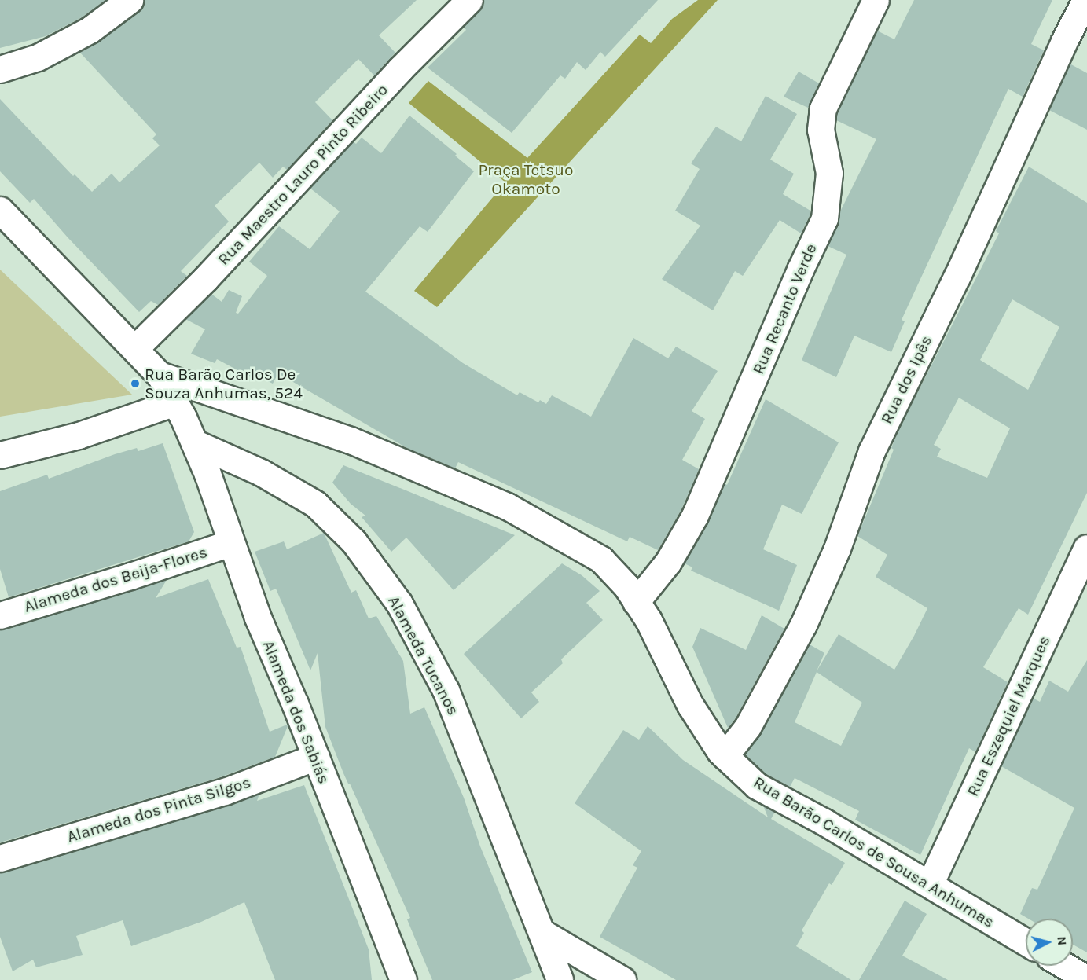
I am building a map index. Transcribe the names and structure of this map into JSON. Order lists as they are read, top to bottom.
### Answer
{
  "streets": {
    "street": [
      "Rua Maestro Lauro Pinto Ribeiro",
      "Rua Recanto Verde",
      "Rua dos Ipês",
      "Alameda dos Beija-Flores",
      "Alameda Tucanos",
      "Alameda dos Sabiás",
      "Rua Eszequiel Marques",
      "Alameda dos Pinta Silgos",
      "Rua Barão Carlos de Sousa Anhumas"
    ]
  },
  "crossings": [
    ["Rua Maestro Lauro Pinto Ribeiro", "Rua Barão Carlos de Sousa Anhumas"],
    ["Rua Recanto Verde", "Rua Barão Carlos de Sousa Anhumas"],
    ["Rua dos Ipês", "Rua Barão Carlos de Sousa Anhumas"],
    ["Alameda dos Beija-Flores", "Alameda dos Sabiás"],
    ["Alameda Tucanos", "Alameda dos Sabiás"],
    ["Alameda dos Sabiás", "Alameda dos Pinta Silgos"],
    ["Alameda dos Sabiás", "Rua Barão Carlos de Sousa Anhumas"],
    ["Rua Eszequiel Marques", "Rua Barão Carlos de Sousa Anhumas"]
  ],
  "parks": ["Praça Tetsuo Okamoto"],
  "places": ["Rua Barão Carlos De Souza Anhumas, 524"],
  "north": "right"
}
